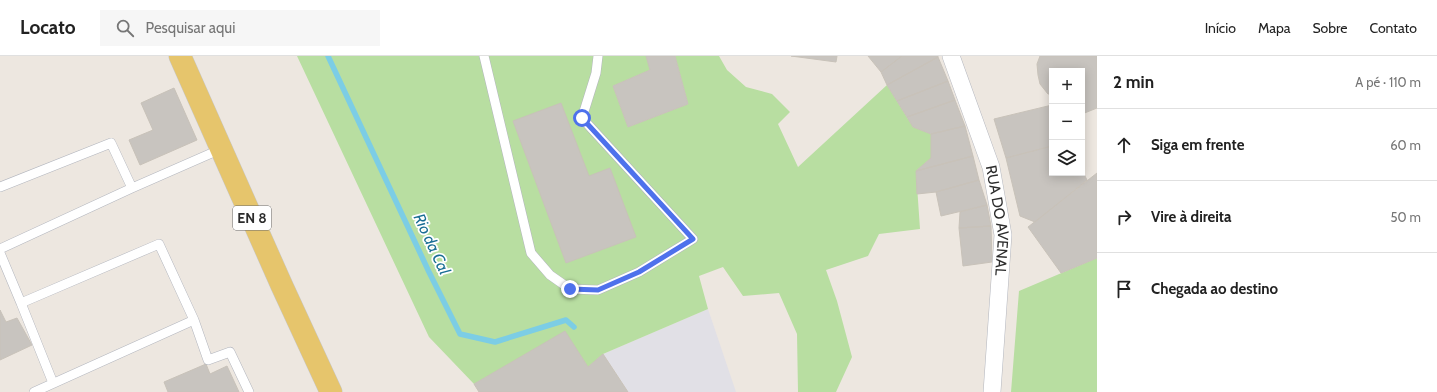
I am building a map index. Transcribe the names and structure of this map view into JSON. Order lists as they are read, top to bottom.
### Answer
{
  "streets": {
    "main road": ["EN 8"],
    "street": ["RUA DO AVENAL"]
  },
  "water": ["Rio da Cal"],
  "page": {
    "header": "Locato",
    "search": "Pesquisar aqui",
    "nav": [
      "Início",
      "Mapa",
      "Sobre",
      "Contato"
    ],
    "heading": ["2 min", "A pé · 110 m"],
    "map_buttons": ["+", "−"],
    "list": [
      ["Siga em frente", "60 m"],
      ["Vire à direita", "50 m"],
      "Chegada ao destino"
    ]
  }
}
